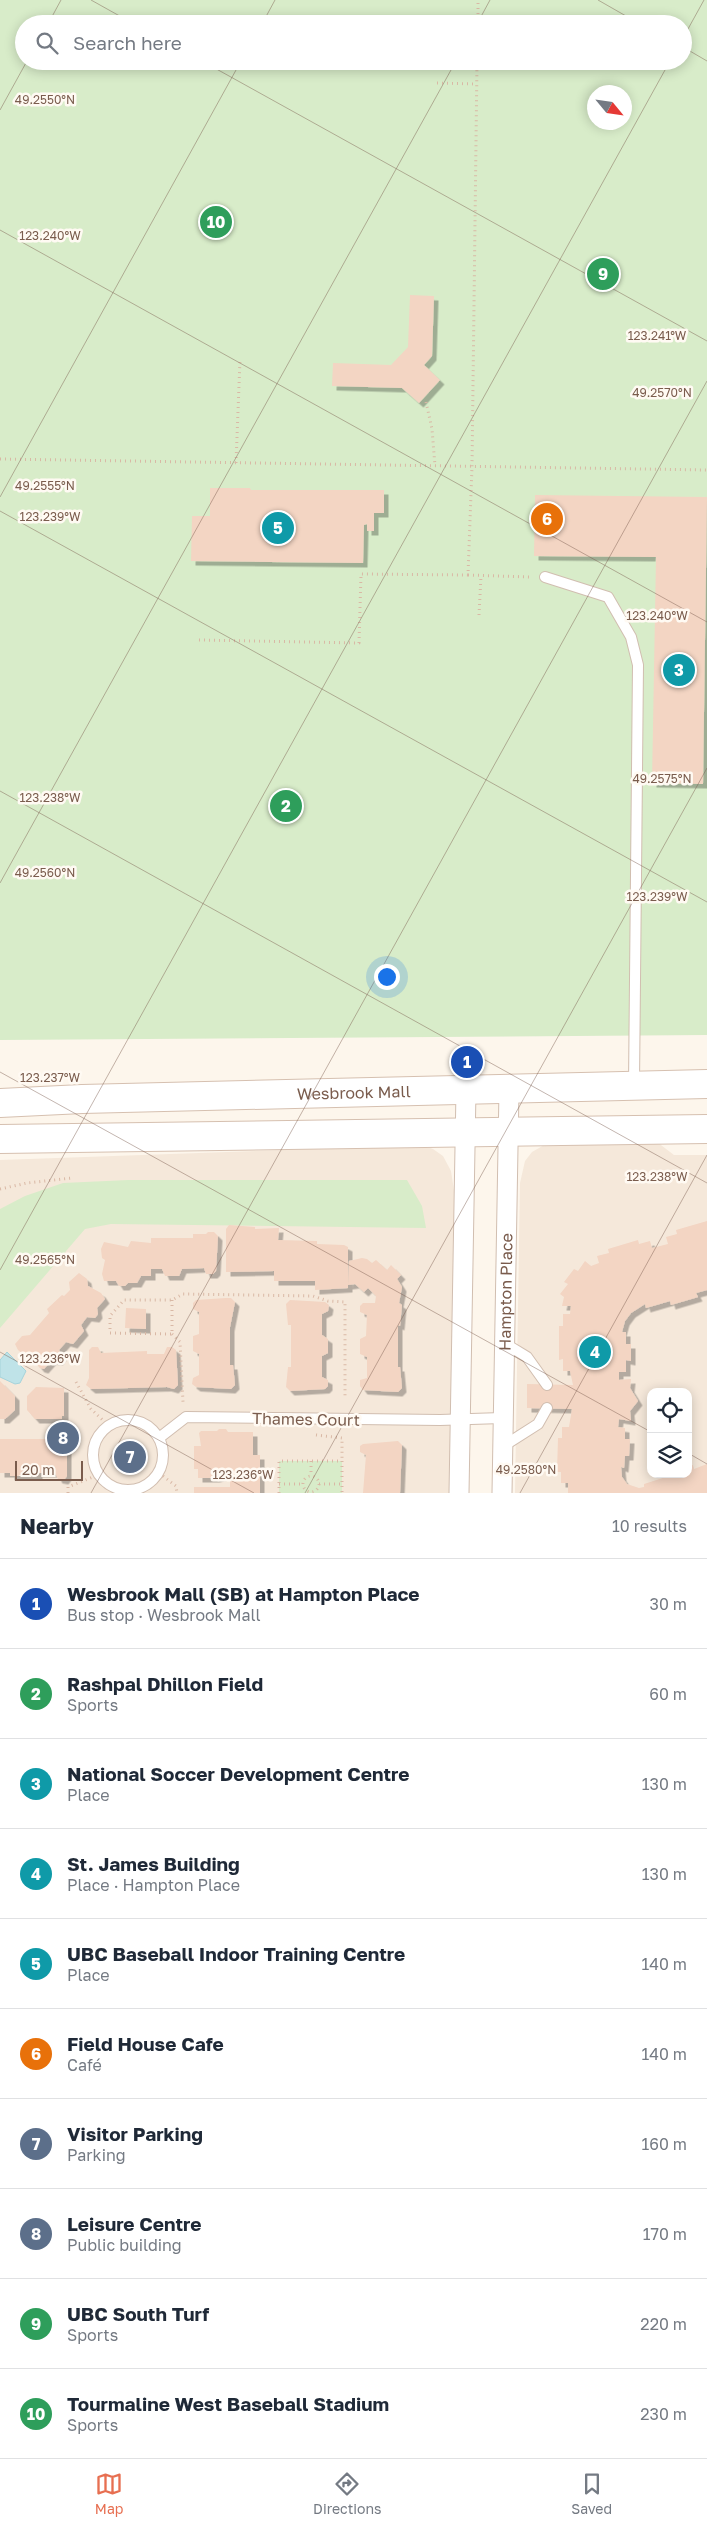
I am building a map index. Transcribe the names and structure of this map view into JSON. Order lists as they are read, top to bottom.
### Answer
{
  "streets": {
    "main road": ["Wesbrook Mall"],
    "street": ["Hampton Place"],
    "lane": ["Thames Court"]
  },
  "crossings": [
    ["Wesbrook Mall", "Hampton Place"],
    ["Hampton Place", "Thames Court"]
  ],
  "scale_bar": "20 m",
  "north": "bottom right",
  "page": {
    "search": "Search here",
    "pins": [
      "10",
      "9",
      "6",
      "5",
      "3",
      "2",
      "1",
      "4",
      "8",
      "7"
    ],
    "scale": "20 m",
    "heading": ["Nearby", "10 results"],
    "list": [
      {
        "mark": "1",
        "name": "Wesbrook Mall (SB) at Hampton Place",
        "note": "Bus stop · Wesbrook Mall",
        "value": "30 m"
      },
      {
        "mark": "2",
        "name": "Rashpal Dhillon Field",
        "note": "Sports",
        "value": "60 m"
      },
      {
        "mark": "3",
        "name": "National Soccer Development Centre",
        "note": "Place",
        "value": "130 m"
      },
      {
        "mark": "4",
        "name": "St. James Building",
        "note": "Place · Hampton Place",
        "value": "130 m"
      },
      {
        "mark": "5",
        "name": "UBC Baseball Indoor Training Centre",
        "note": "Place",
        "value": "140 m"
      },
      {
        "mark": "6",
        "name": "Field House Cafe",
        "note": "Café",
        "value": "140 m"
      },
      {
        "mark": "7",
        "name": "Visitor Parking",
        "note": "Parking",
        "value": "160 m"
      },
      {
        "mark": "8",
        "name": "Leisure Centre",
        "note": "Public building",
        "value": "170 m"
      },
      {
        "mark": "9",
        "name": "UBC South Turf",
        "note": "Sports",
        "value": "220 m"
      },
      {
        "mark": "10",
        "name": "Tourmaline West Baseball Stadium",
        "note": "Sports",
        "value": "230 m"
      }
    ],
    "nav": ["Map", "Directions", "Saved"]
  },
  "coordinates": [
    "49.2550°N",
    "123.240°W",
    "123.241°W",
    "49.2570°N",
    "49.2555°N",
    "123.239°W",
    "49.2575°N",
    "123.238°W",
    "49.2560°N",
    "123.237°W",
    "49.2565°N",
    "123.236°W",
    "49.2580°N"
  ]
}
